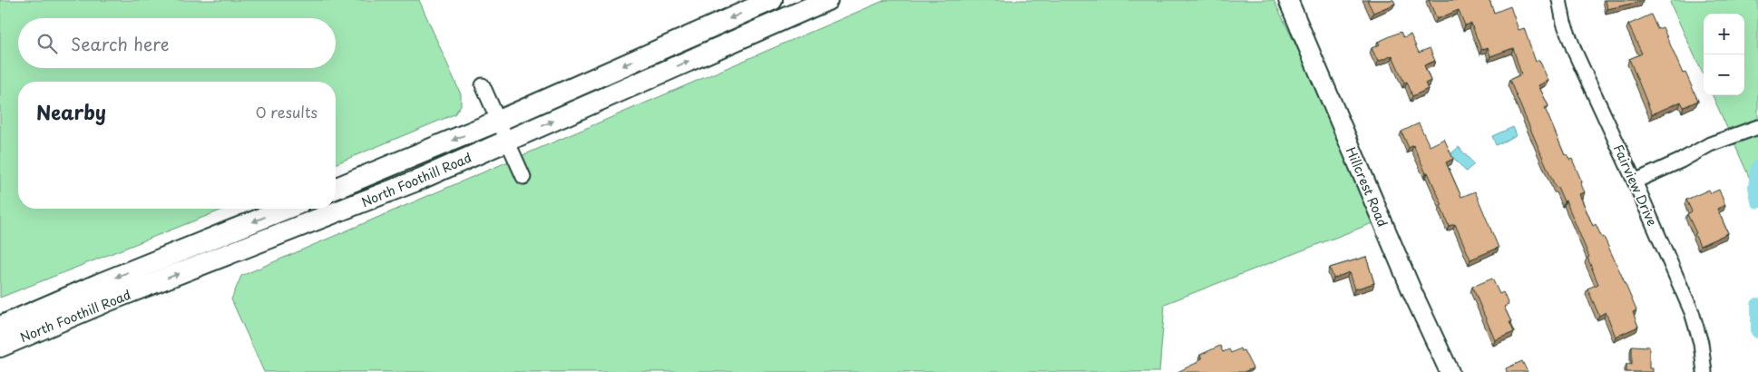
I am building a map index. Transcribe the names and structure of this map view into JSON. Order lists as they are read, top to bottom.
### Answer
{
  "streets": {
    "main road": ["North Foothill Road"],
    "street": ["Fairview Drive", "Hillcrest Road"]
  },
  "page": {
    "map_buttons": ["+", "−"],
    "search": "Search here",
    "heading": ["Nearby", "0 results"]
  }
}
